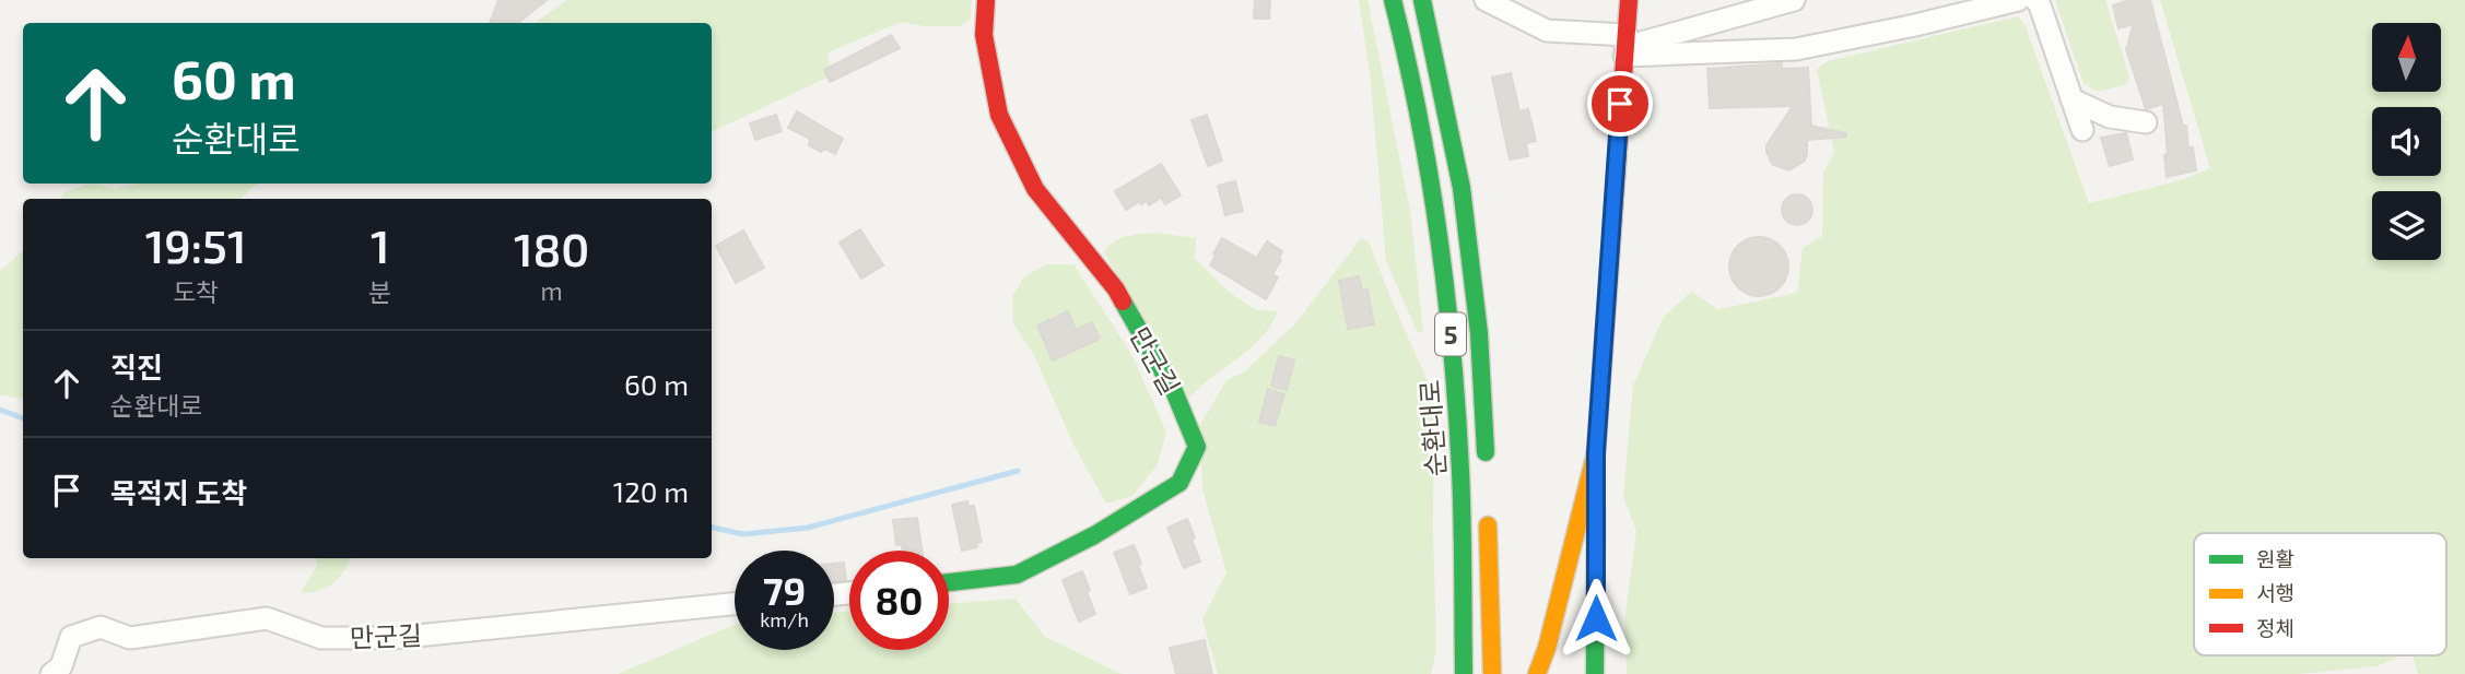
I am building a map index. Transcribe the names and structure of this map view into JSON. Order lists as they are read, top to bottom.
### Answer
{
  "streets": {
    "main road": ["5", "만군길", "순환대로"]
  },
  "legend": ["원활", "서행", "정체"],
  "north": "top",
  "page": {
    "turn": ["60 m", "순환대로"],
    "eta": [
      "19:51",
      "도착",
      "1",
      "분",
      "180",
      "m"
    ],
    "list": [
      {
        "name": "직진",
        "note": "순환대로",
        "value": "60 m"
      },
      {
        "name": "목적지 도착",
        "value": "120 m"
      }
    ],
    "speed": "79 km/h",
    "limit": "80"
  }
}
